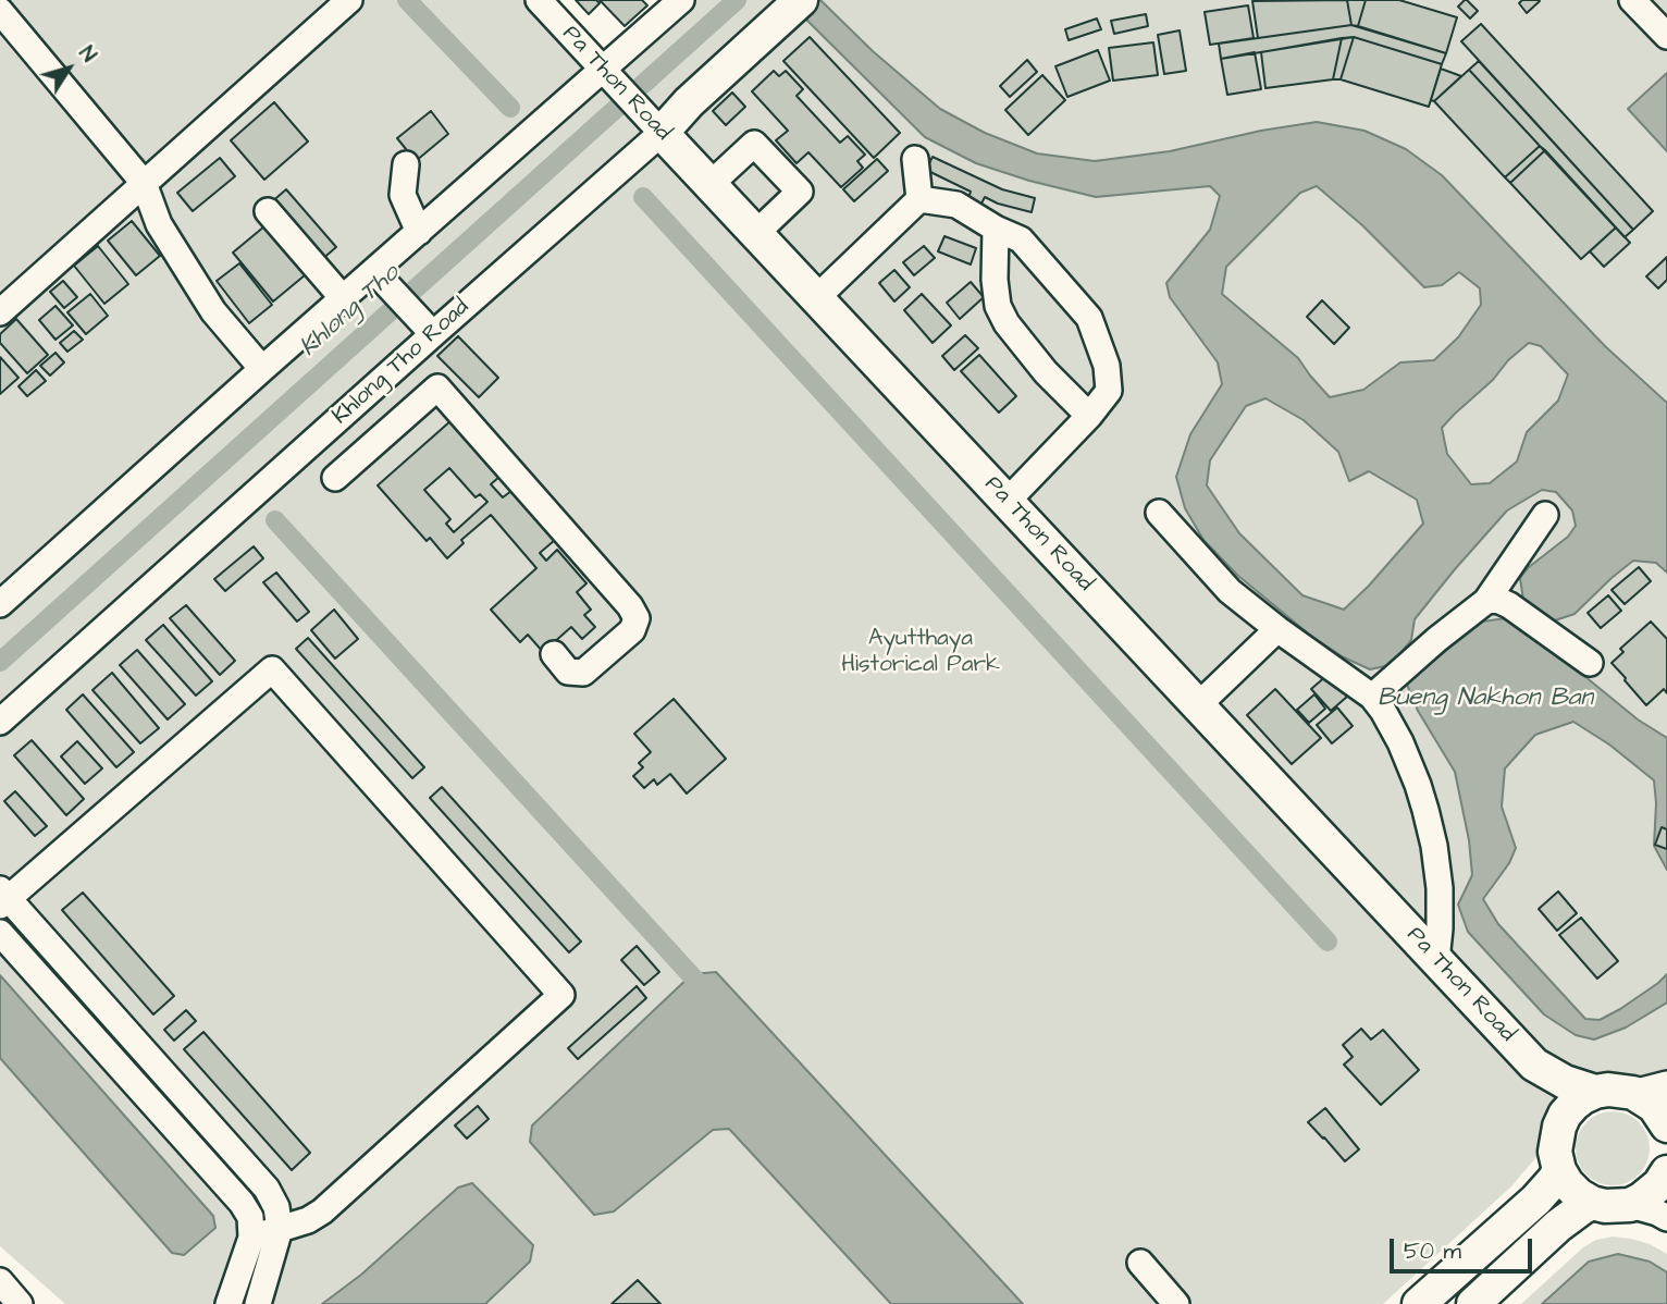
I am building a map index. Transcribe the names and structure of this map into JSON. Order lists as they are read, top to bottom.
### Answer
{
  "streets": {
    "main road": ["Pa Thon Road", "Khlong Tho Road"]
  },
  "crossings": [
    ["Pa Thon Road", "Khlong Tho Road"]
  ],
  "water": ["Khlong Tho", "Bueng Nakhon Ban"],
  "parks": ["Ayutthaya Historical Park"],
  "scale_bar": "50 m",
  "north": "top right"
}
